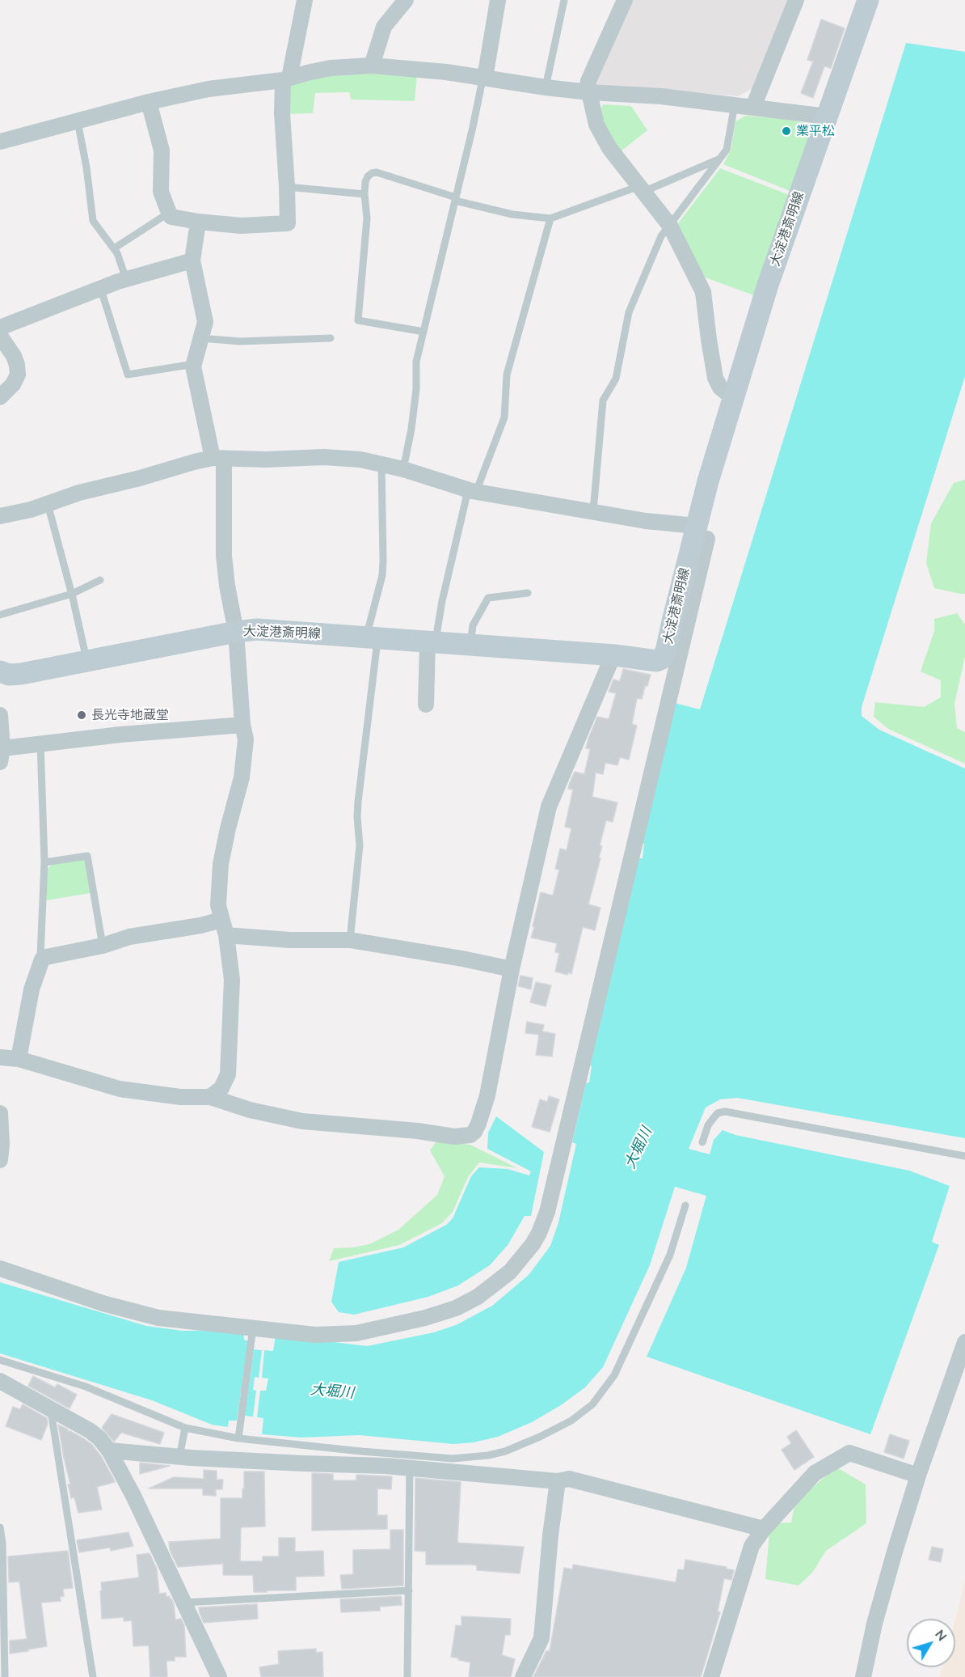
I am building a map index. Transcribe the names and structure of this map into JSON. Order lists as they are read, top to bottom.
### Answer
{
  "streets": {
    "main road": ["大淀港斎明線"]
  },
  "water": ["大堀川"],
  "places": ["業平松", "長光寺地蔵堂"],
  "north": "top right"
}
